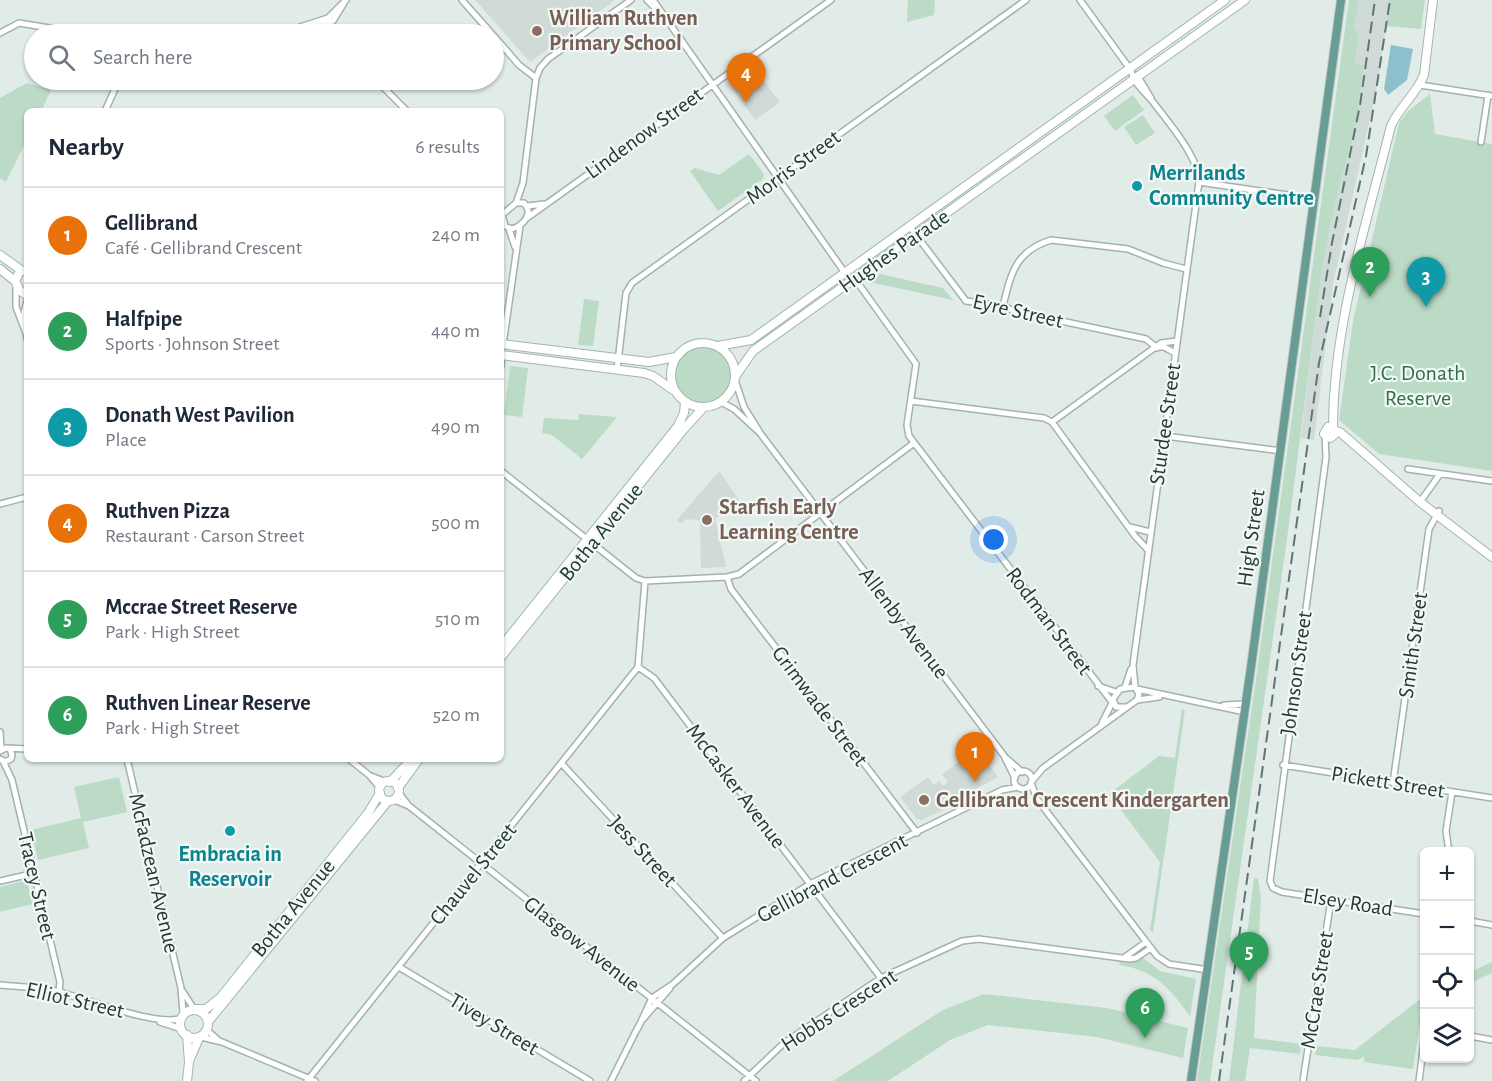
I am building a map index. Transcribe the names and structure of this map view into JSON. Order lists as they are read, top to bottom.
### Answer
{
  "streets": {
    "main road": ["High Street"],
    "street": [
      "Lindenow Street",
      "Morris Street",
      "Hughes Parade",
      "Eyre Street",
      "Sturdee Street",
      "Botha Avenue",
      "Rodman Street",
      "Allenby Avenue",
      "Smith Street",
      "Johnson Street",
      "Grimwade Street",
      "Pickett Street",
      "McCasker Avenue",
      "Jess Street",
      "McFadzean Avenue",
      "Chauvel Street",
      "Gellibrand Crescent",
      "Tracey Street",
      "Elsey Road",
      "Glasgow Avenue",
      "McCrae Street",
      "Elliot Street",
      "Hobbs Crescent",
      "Tivey Street"
    ]
  },
  "crossings": [
    ["Hughes Parade", "Eyre Street"],
    ["Hughes Parade", "Botha Avenue"],
    ["Hughes Parade", "Allenby Avenue"],
    ["Eyre Street", "Sturdee Street"],
    ["Sturdee Street", "Rodman Street"],
    ["Botha Avenue", "Allenby Avenue"],
    ["Botha Avenue", "McFadzean Avenue"],
    ["Botha Avenue", "Glasgow Avenue"],
    ["Botha Avenue", "Elliot Street"],
    ["Allenby Avenue", "Gellibrand Crescent"],
    ["Smith Street", "Pickett Street"],
    ["Johnson Street", "Pickett Street"],
    ["Johnson Street", "Elsey Road"],
    ["Grimwade Street", "Gellibrand Crescent"],
    ["McCasker Avenue", "Chauvel Street"],
    ["McCasker Avenue", "Gellibrand Crescent"],
    ["McCasker Avenue", "Hobbs Crescent"],
    ["Jess Street", "Chauvel Street"],
    ["Jess Street", "Gellibrand Crescent"],
    ["McFadzean Avenue", "Elliot Street"],
    ["Chauvel Street", "Glasgow Avenue"],
    ["Chauvel Street", "Tivey Street"],
    ["Gellibrand Crescent", "Glasgow Avenue"],
    ["Tracey Street", "Elliot Street"],
    ["Elsey Road", "McCrae Street"],
    ["Glasgow Avenue", "Hobbs Crescent"]
  ],
  "parks": ["J.C. Donath Reserve"],
  "places": [
    "William Ruthven Primary School",
    "Merrilands Community Centre",
    "Starfish Early Learning Centre",
    "Gellibrand Crescent Kindergarten",
    "Embracia in Reservoir"
  ],
  "page": {
    "search": "Search here",
    "pins": [
      "4",
      "2",
      "3",
      "1",
      "5",
      "6"
    ],
    "heading": ["Nearby", "6 results"],
    "list": [
      {
        "mark": "1",
        "name": "Gellibrand",
        "note": "Café · Gellibrand Crescent",
        "value": "240 m"
      },
      {
        "mark": "2",
        "name": "Halfpipe",
        "note": "Sports · Johnson Street",
        "value": "440 m"
      },
      {
        "mark": "3",
        "name": "Donath West Pavilion",
        "note": "Place",
        "value": "490 m"
      },
      {
        "mark": "4",
        "name": "Ruthven Pizza",
        "note": "Restaurant · Carson Street",
        "value": "500 m"
      },
      {
        "mark": "5",
        "name": "Mccrae Street Reserve",
        "note": "Park · High Street",
        "value": "510 m"
      },
      {
        "mark": "6",
        "name": "Ruthven Linear Reserve",
        "note": "Park · High Street",
        "value": "520 m"
      }
    ],
    "map_buttons": ["+", "−"]
  }
}
